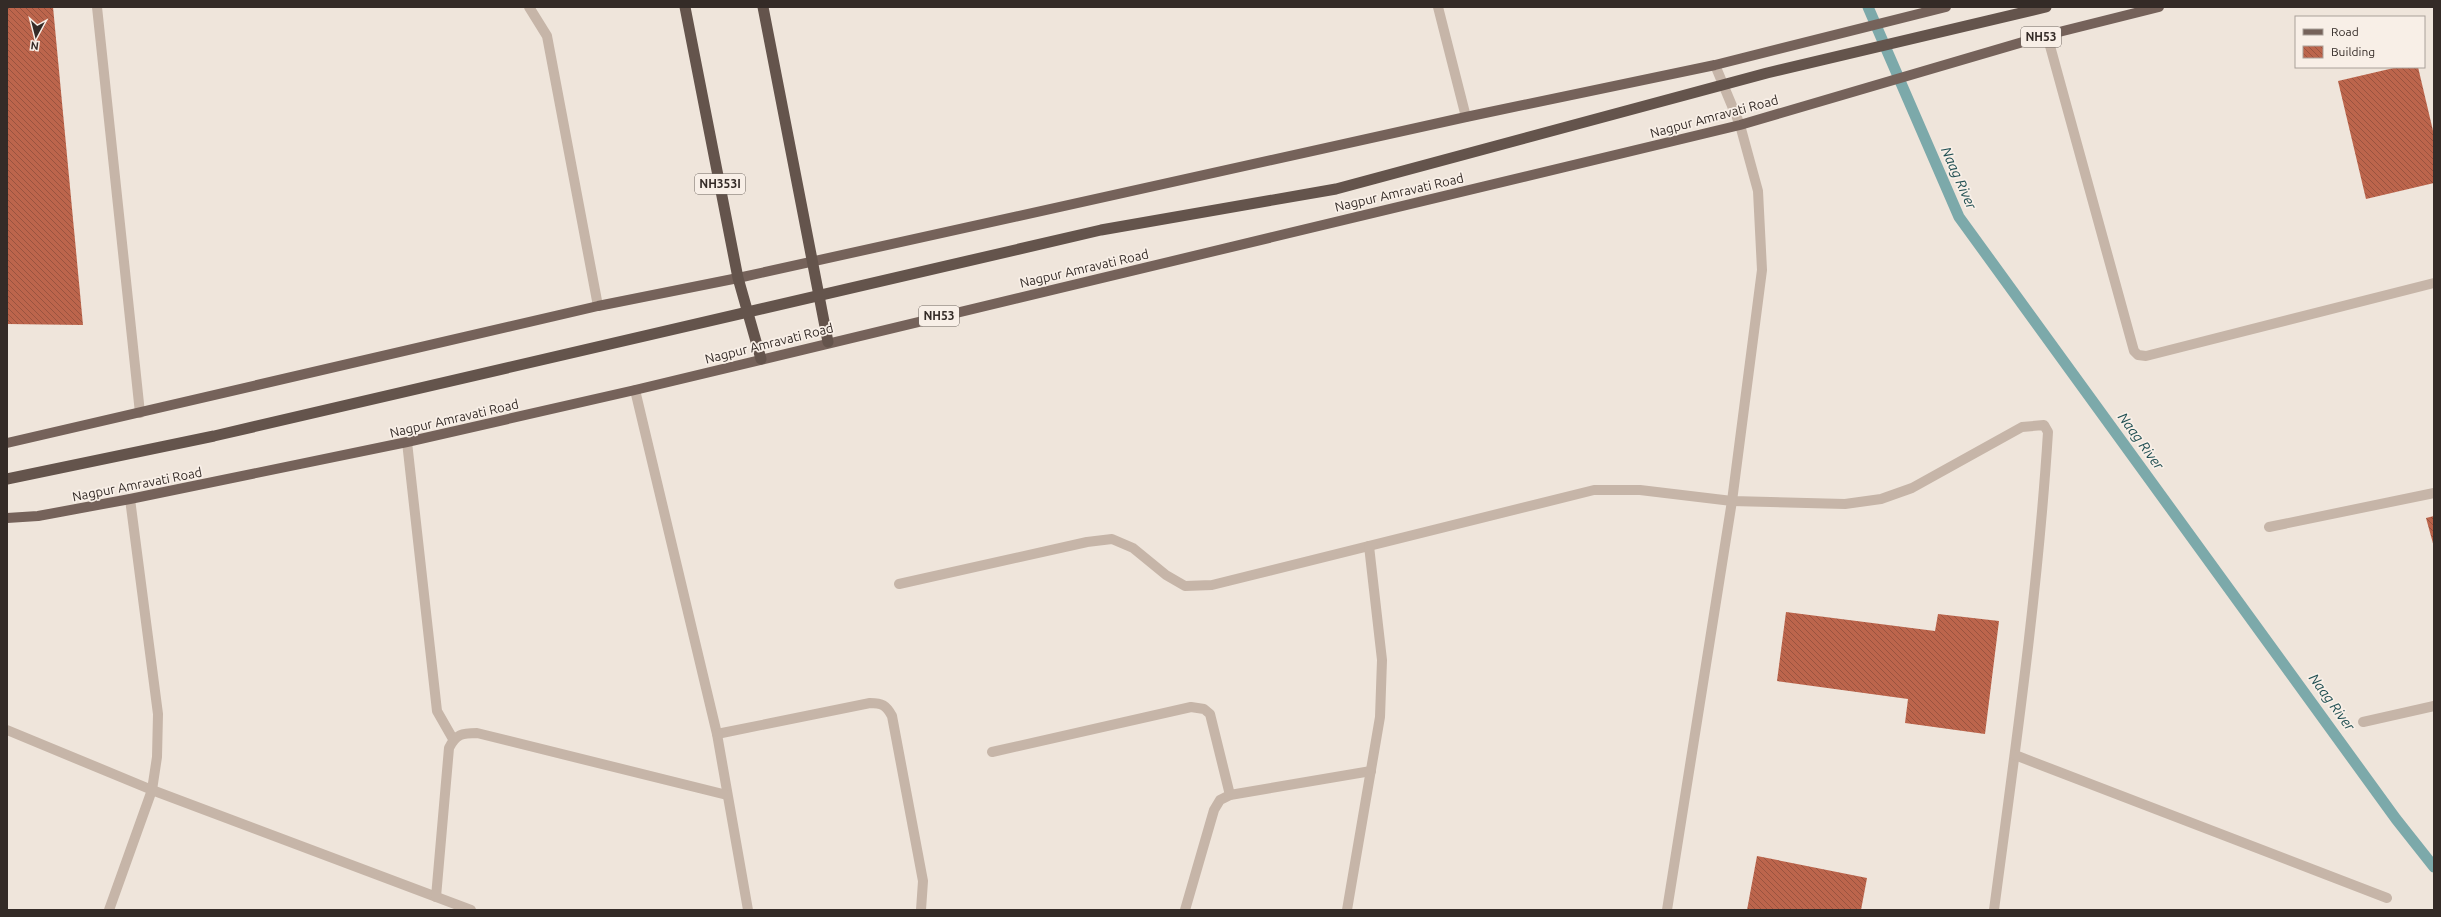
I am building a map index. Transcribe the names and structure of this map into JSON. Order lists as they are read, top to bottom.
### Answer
{
  "streets": {
    "highway": ["NH353I"],
    "main road": ["NH53", "Nagpur Amravati Road"]
  },
  "crossings": [
    ["Nagpur Amravati Road", "NH353I"]
  ],
  "water": ["Naag River"],
  "legend": ["Road", "Building"],
  "north": "bottom"
}
